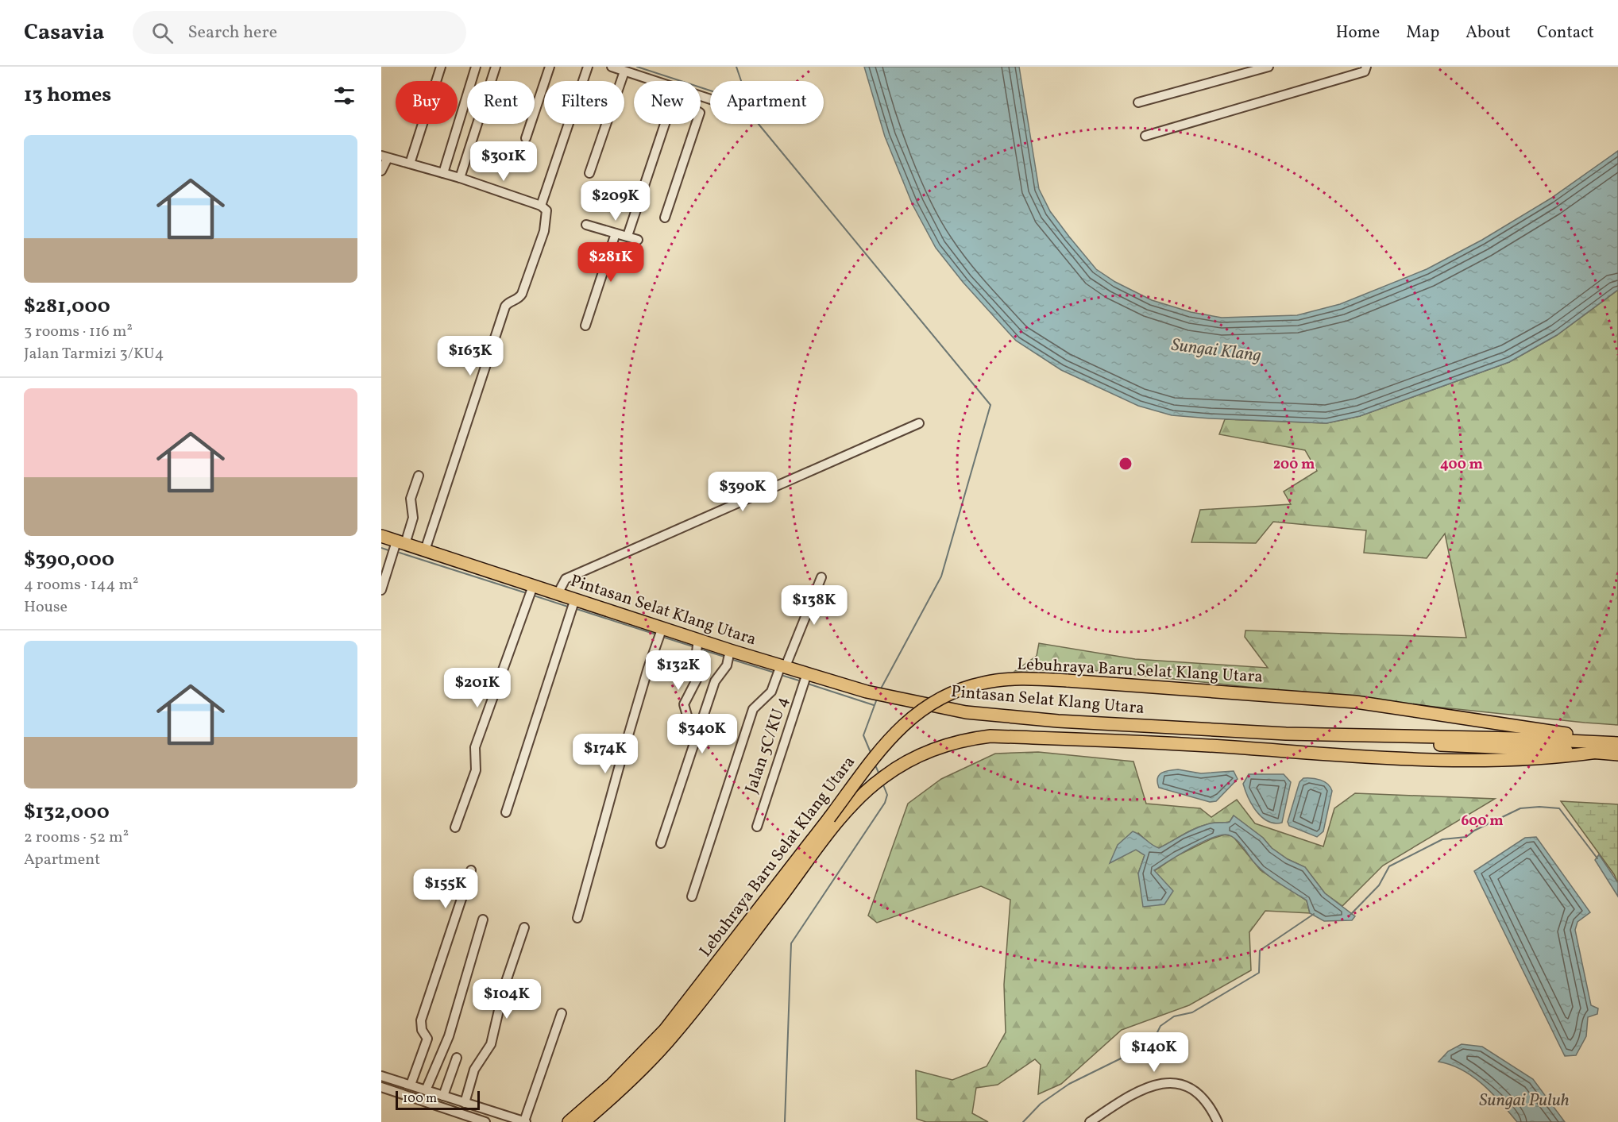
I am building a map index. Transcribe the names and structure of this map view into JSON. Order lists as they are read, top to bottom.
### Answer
{
  "streets": {
    "highway": ["Pintasan Selat Klang Utara", "Lebuhraya Baru Selat Klang Utara"],
    "street": ["Jalan 5C/KU 4"]
  },
  "crossings": [
    ["Pintasan Selat Klang Utara", "Lebuhraya Baru Selat Klang Utara"],
    ["Pintasan Selat Klang Utara", "Jalan 5C/KU 4"]
  ],
  "water": ["Sungai Klang", "Sungai Puluh"],
  "scale_bar": "100 m",
  "page": {
    "header": "Casavia",
    "search": "Search here",
    "nav": [
      "Home",
      "Map",
      "About",
      "Contact"
    ],
    "heading": "13 homes",
    "chip": [
      "Buy",
      "Rent",
      "Filters",
      "New",
      "Apartment"
    ],
    "list": [
      {
        "name": "$281,000",
        "note": "3 rooms · 116 m² · Jalan Tarmizi 3/KU4"
      },
      {
        "name": "$390,000",
        "note": "4 rooms · 144 m² · House"
      },
      {
        "name": "$132,000",
        "note": "2 rooms · 52 m² · Apartment"
      }
    ],
    "price": [
      "$301K",
      "$209K",
      "$281K",
      "$163K",
      "$390K",
      "$138K",
      "$132K",
      "$201K",
      "$340K",
      "$174K",
      "$155K",
      "$104K",
      "$140K"
    ],
    "scale": "100 m"
  },
  "rings": ["200 m", "400 m", "600 m"]
}
